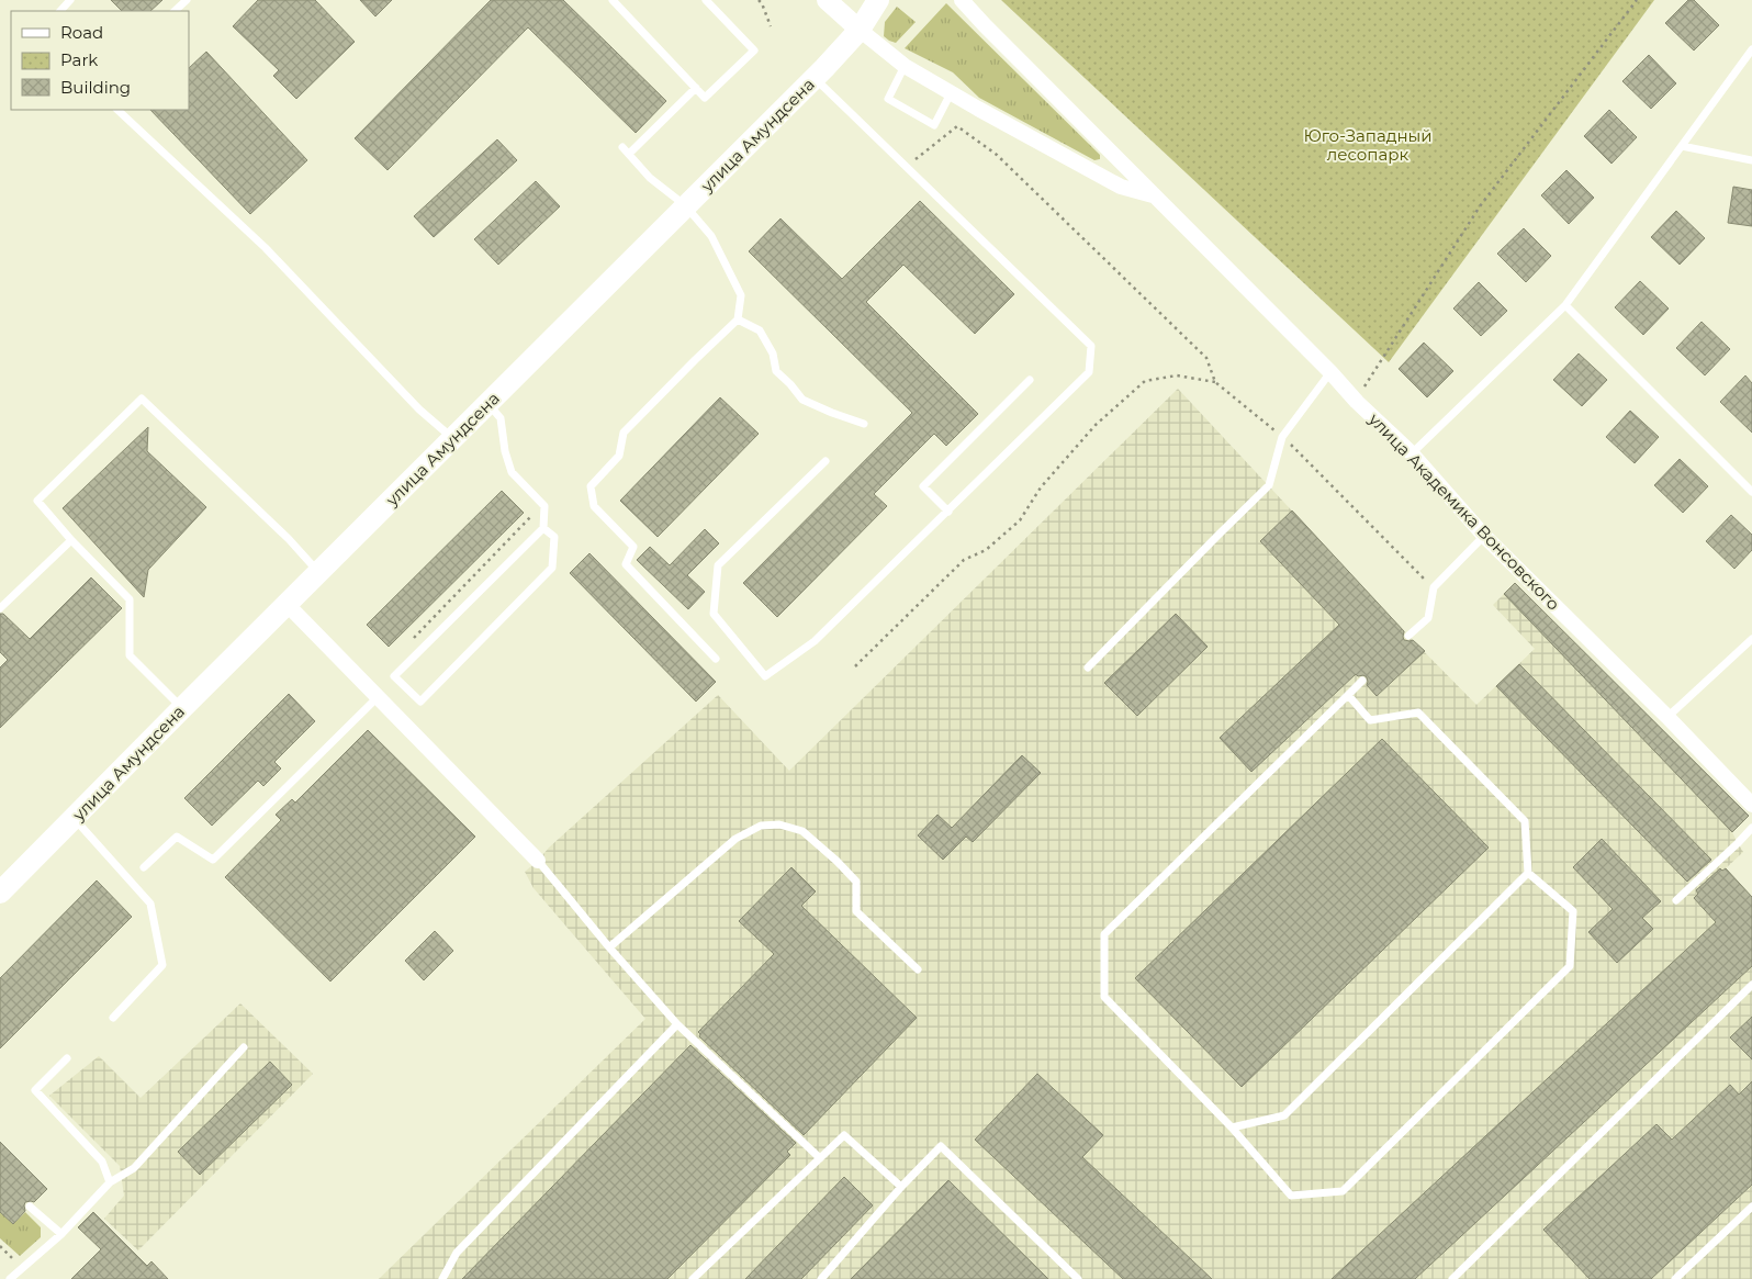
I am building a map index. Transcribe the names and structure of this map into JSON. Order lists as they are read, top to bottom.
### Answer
{
  "streets": {
    "main road": ["улица Амундсена"],
    "street": ["улица Академика Вонсовского"]
  },
  "parks": ["Юго-Западный лесопарк"],
  "legend": ["Road", "Park", "Building"]
}
